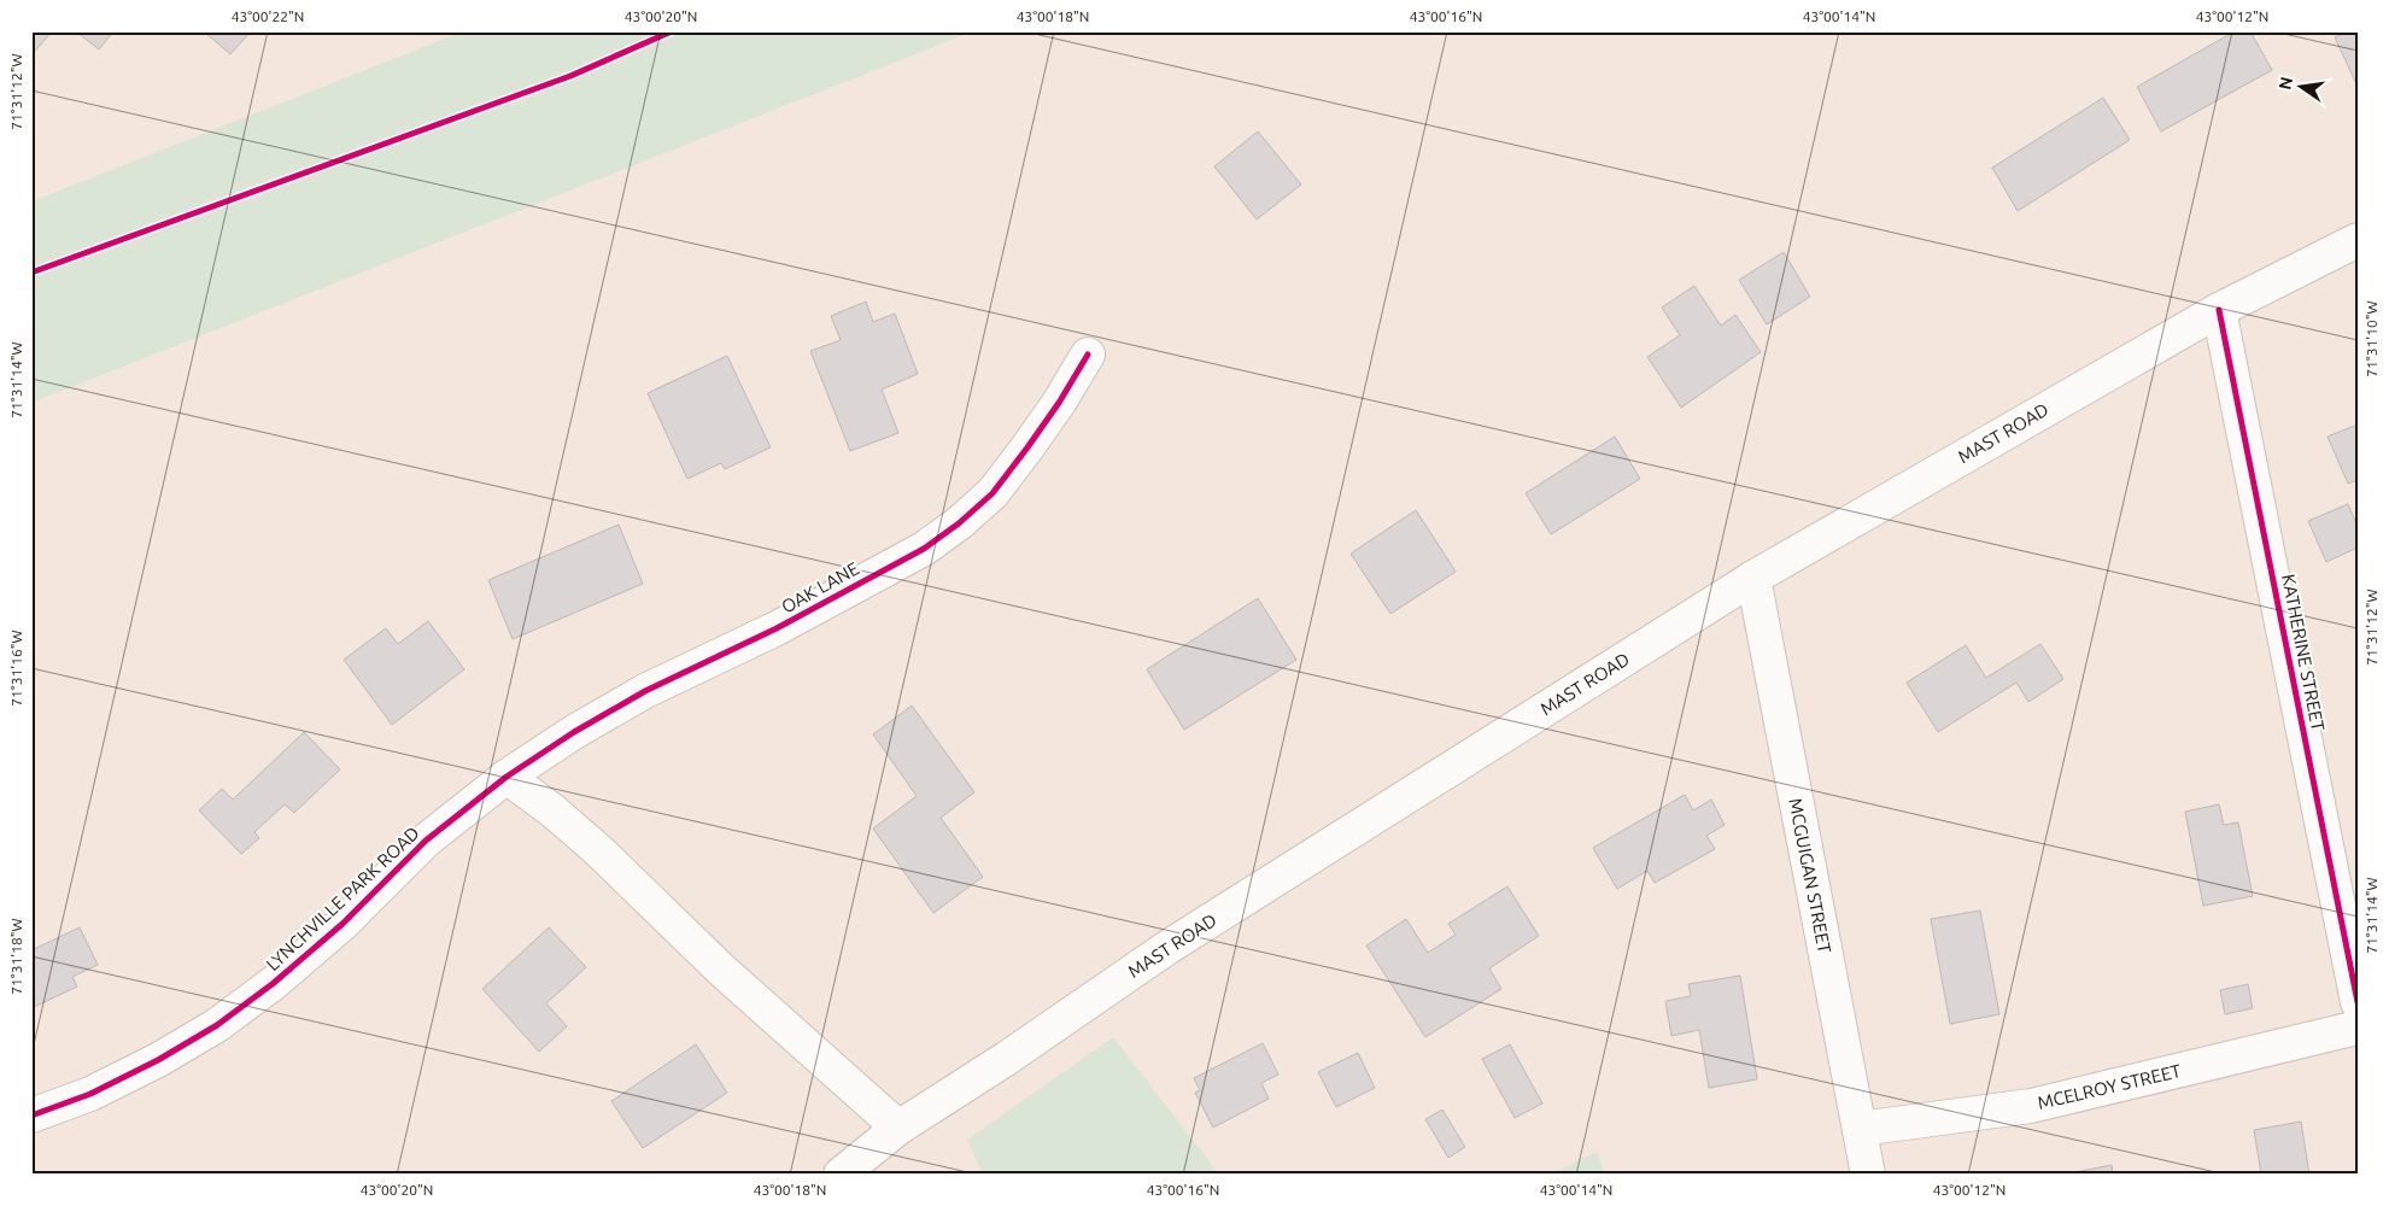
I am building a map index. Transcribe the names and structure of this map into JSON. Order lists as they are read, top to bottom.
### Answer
{
  "streets": {
    "street": [
      "MAST ROAD",
      "OAK LANE",
      "KATHERINE STREET",
      "MCGUIGAN STREET",
      "LYNCHVILLE PARK ROAD",
      "MCELROY STREET"
    ]
  },
  "crossings": [
    ["MAST ROAD", "KATHERINE STREET"],
    ["MAST ROAD", "MCGUIGAN STREET"],
    ["OAK LANE", "LYNCHVILLE PARK ROAD"],
    ["MCGUIGAN STREET", "MCELROY STREET"]
  ],
  "north": "left",
  "coordinates": [
    "43°00'22\"N",
    "43°00'20\"N",
    "43°00'18\"N",
    "43°00'16\"N",
    "43°00'14\"N",
    "43°00'12\"N",
    "71°31'12\"W",
    "71°31'10\"W",
    "71°31'14\"W",
    "71°31'16\"W",
    "71°31'18\"W"
  ]
}
